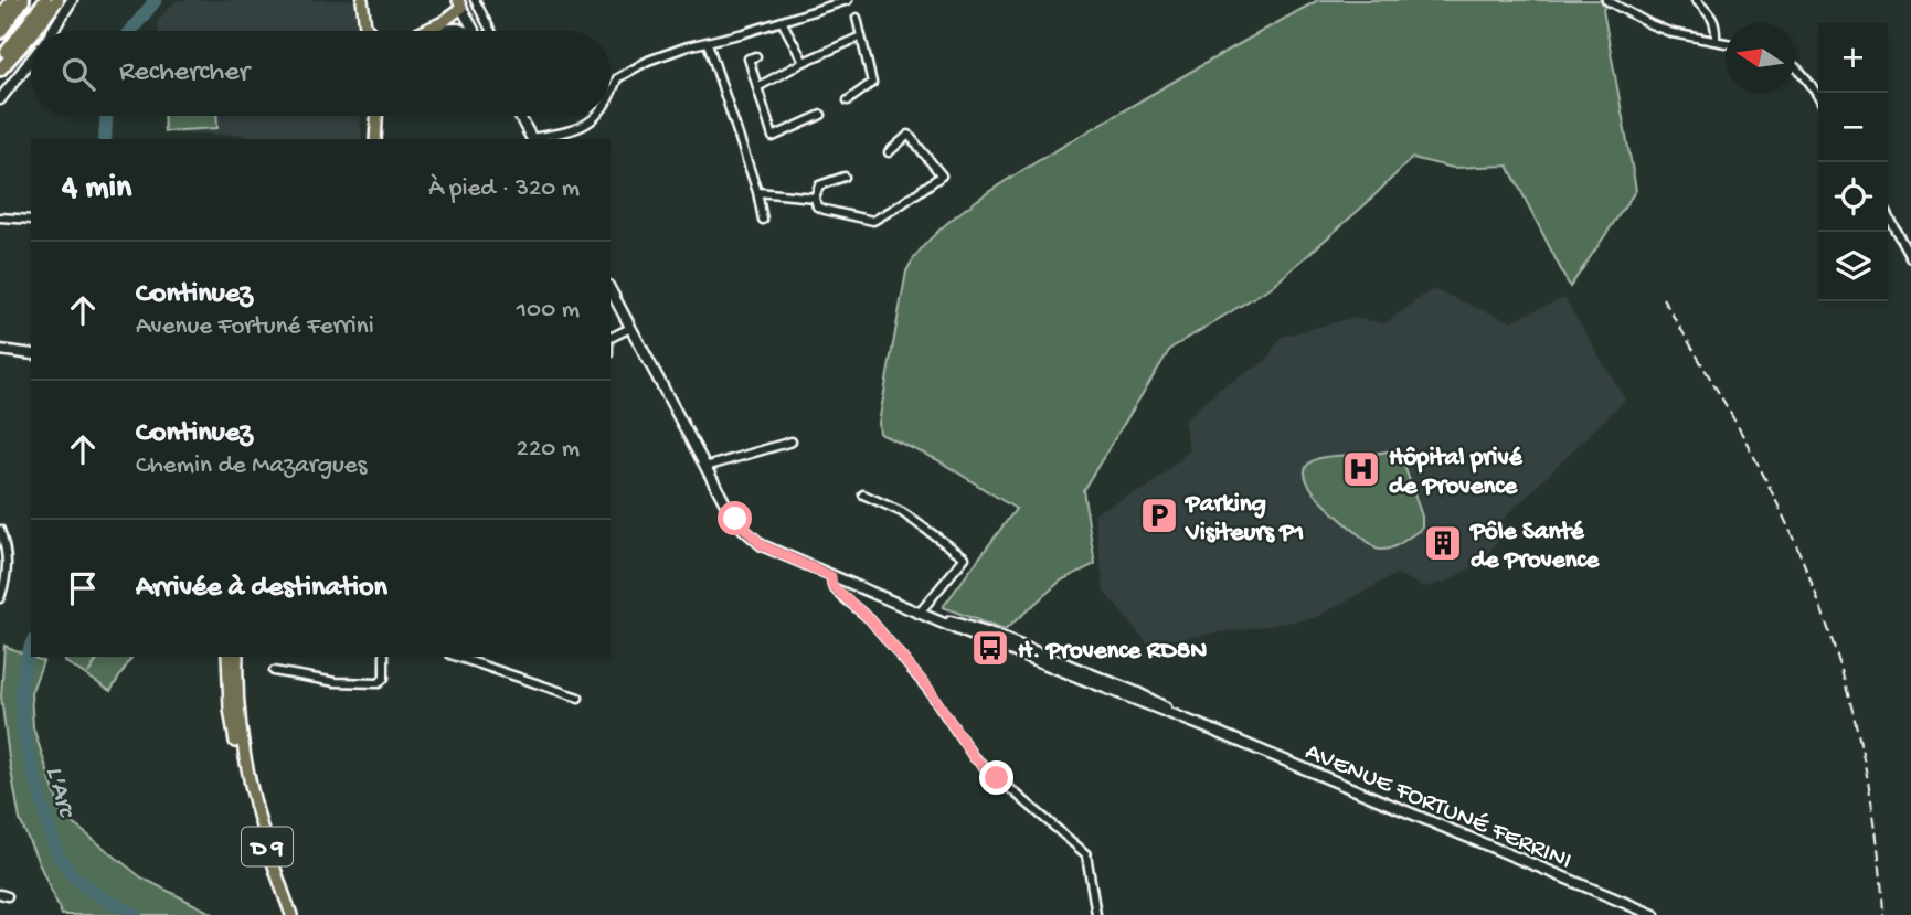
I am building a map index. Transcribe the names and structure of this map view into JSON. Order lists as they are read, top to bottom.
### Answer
{
  "streets": {
    "main road": ["AVENUE FORTUNÉ FERRINI", "D 9"]
  },
  "water": ["L'Arc"],
  "places": {
    "hospital": ["Hôpital privé de Provence"],
    "parking": ["Parking Visiteurs P1"],
    "building": ["Pôle Santé de Provence"],
    "bus stop": ["H. Provence RD8N"]
  },
  "north": "left",
  "page": {
    "map_buttons": ["+", "−"],
    "search": "Rechercher",
    "heading": ["4 min", "À pied · 320 m"],
    "list": [
      ["Continuez", "Avenue Fortuné Ferrini", "100 m"],
      ["Continuez", "Chemin de Mazargues", "220 m"],
      "Arrivée à destination"
    ]
  }
}
